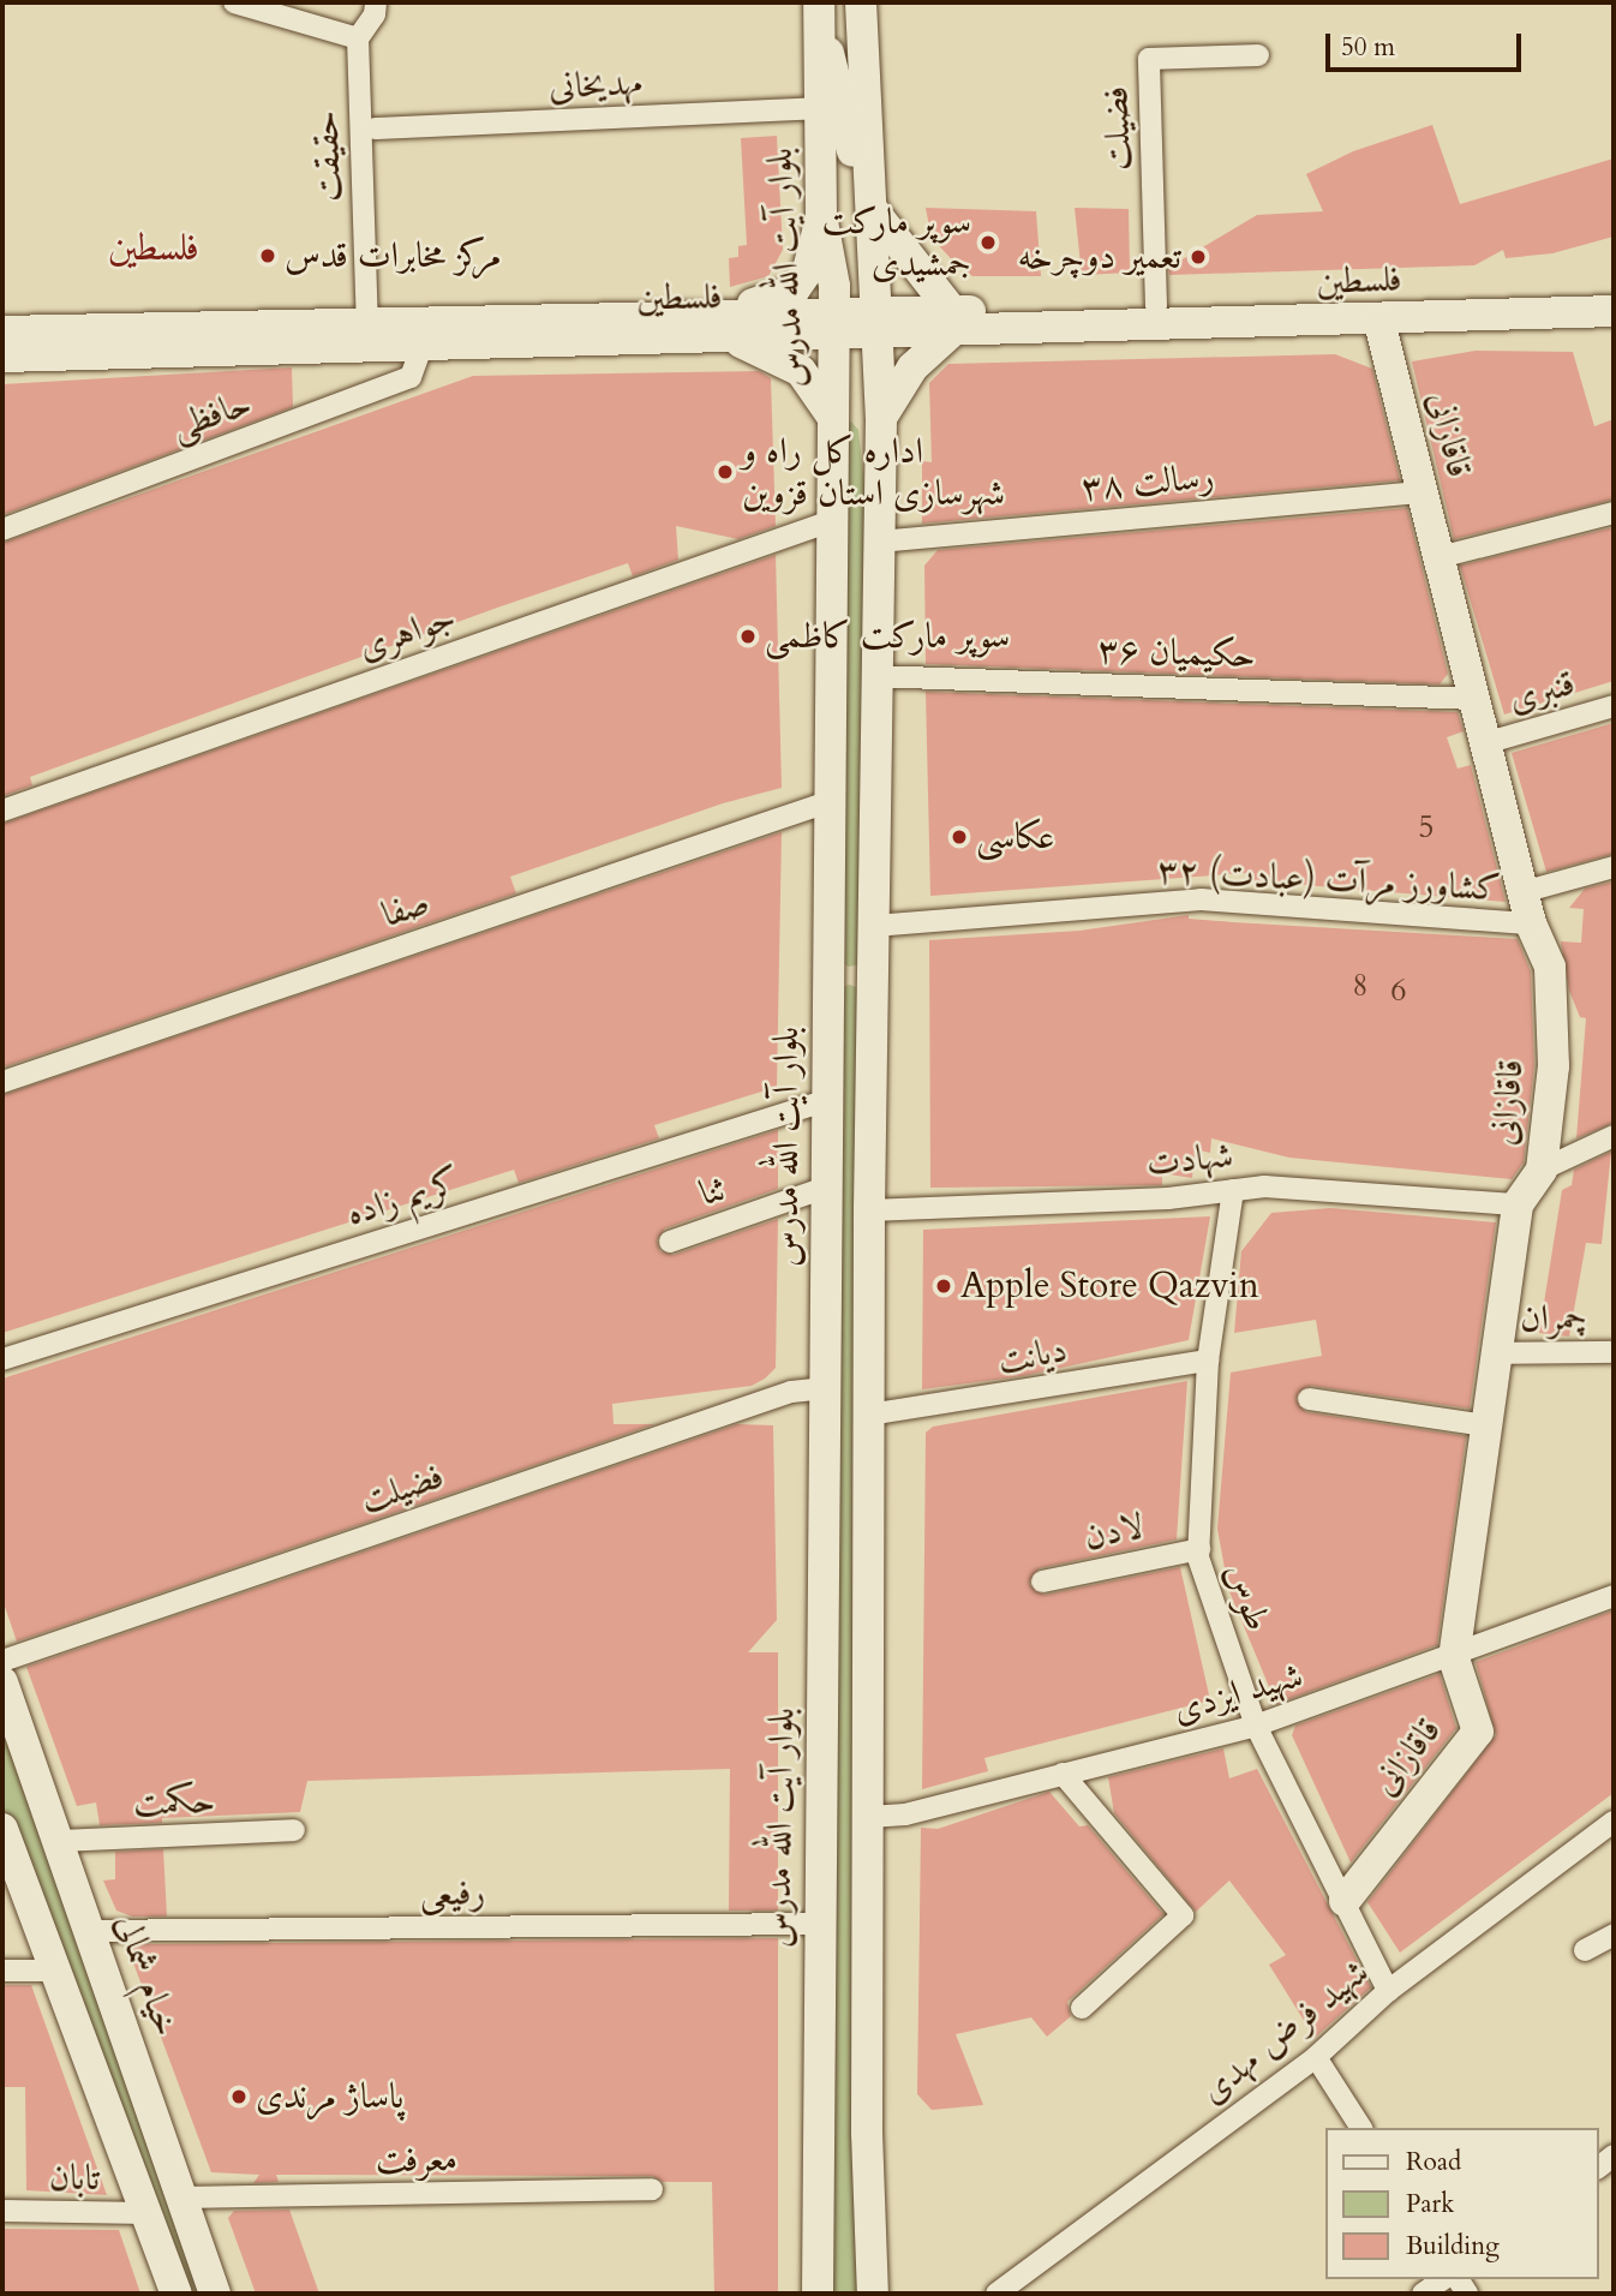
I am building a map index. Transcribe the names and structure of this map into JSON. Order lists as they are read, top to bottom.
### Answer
{
  "streets": {
    "main road": [
      "بلوار آیت الله مدرس",
      "فلسطین",
      "قاقازانی",
      "خیام شمالی"
    ],
    "street": [
      "مهدیخانی",
      "فضیلت",
      "حقیقت",
      "حافظی",
      "۳۸ رسالت",
      "جواهری",
      "۳۶ حکیمیان",
      "قنبری",
      "۳۲ کشاورز مرآت (عبادت)",
      "صفا",
      "شهادت",
      "ثنا",
      "کریم زاده",
      "چمران",
      "دیانت",
      "لادن",
      "طوس",
      "شهید ایزدی",
      "حکمت",
      "رفیعی",
      "شهید فرض مهدی",
      "معرفت",
      "تابان"
    ]
  },
  "crossings": [
    ["مهدیخانی", "بلوار آیت الله مدرس"],
    ["فضیلت", "بلوار آیت الله مدرس"],
    ["فضیلت", "فلسطین"],
    ["حقیقت", "فلسطین"],
    ["بلوار آیت الله مدرس", "فلسطین"],
    ["بلوار آیت الله مدرس", "۳۸ رسالت"],
    ["بلوار آیت الله مدرس", "جواهری"],
    ["بلوار آیت الله مدرس", "۳۶ حکیمیان"],
    ["بلوار آیت الله مدرس", "۳۲ کشاورز مرآت (عبادت)"],
    ["بلوار آیت الله مدرس", "صفا"],
    ["بلوار آیت الله مدرس", "شهادت"],
    ["بلوار آیت الله مدرس", "ثنا"],
    ["بلوار آیت الله مدرس", "کریم زاده"],
    ["بلوار آیت الله مدرس", "دیانت"],
    ["بلوار آیت الله مدرس", "شهید ایزدی"],
    ["بلوار آیت الله مدرس", "رفیعی"],
    ["فلسطین", "حافظی"],
    ["فلسطین", "قاقازانی"],
    ["قاقازانی", "۳۸ رسالت"],
    ["قاقازانی", "۳۶ حکیمیان"],
    ["قاقازانی", "قنبری"],
    ["قاقازانی", "۳۲ کشاورز مرآت (عبادت)"],
    ["قاقازانی", "شهادت"],
    ["قاقازانی", "چمران"],
    ["قاقازانی", "طوس"],
    ["قاقازانی", "شهید ایزدی"],
    ["شهادت", "طوس"],
    ["دیانت", "طوس"],
    ["لادن", "طوس"],
    ["طوس", "شهید ایزدی"],
    ["طوس", "شهید فرض مهدی"],
    ["حکمت", "خیام شمالی"],
    ["رفیعی", "خیام شمالی"],
    ["خیام شمالی", "معرفت"]
  ],
  "districts": ["فلسطین"],
  "places": [
    "سوپر مارکت جمشیدی",
    "مرکز مخابرات قدس",
    "تعمیر دوچرخه",
    "اداره کل راه و شهرسازی استان قزوین",
    "سوپر مارکت کاظمی",
    "عکاسی",
    "Apple Store Qazvin",
    "پاساژ مرندی"
  ],
  "house_numbers": ["5", "8", "6"],
  "legend": ["Road", "Park", "Building"],
  "scale_bar": "50 m"
}
